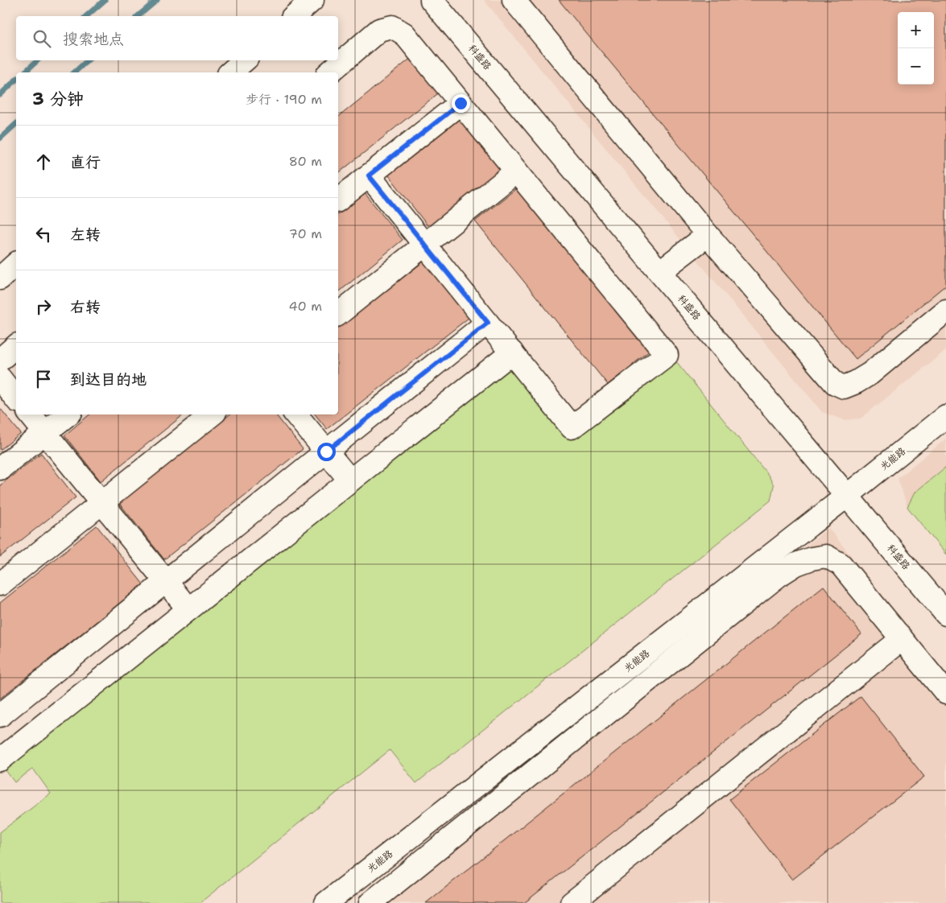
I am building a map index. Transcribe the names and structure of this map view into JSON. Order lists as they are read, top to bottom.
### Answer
{
  "streets": {
    "street": ["科盛路", "光能路"]
  },
  "crossings": [
    ["科盛路", "光能路"]
  ],
  "page": {
    "map_buttons": ["+", "−"],
    "search": "搜索地点",
    "heading": ["3 分钟", "步行 · 190 m"],
    "list": [
      ["直行", "80 m"],
      ["左转", "70 m"],
      ["右转", "40 m"],
      "到达目的地"
    ]
  }
}
